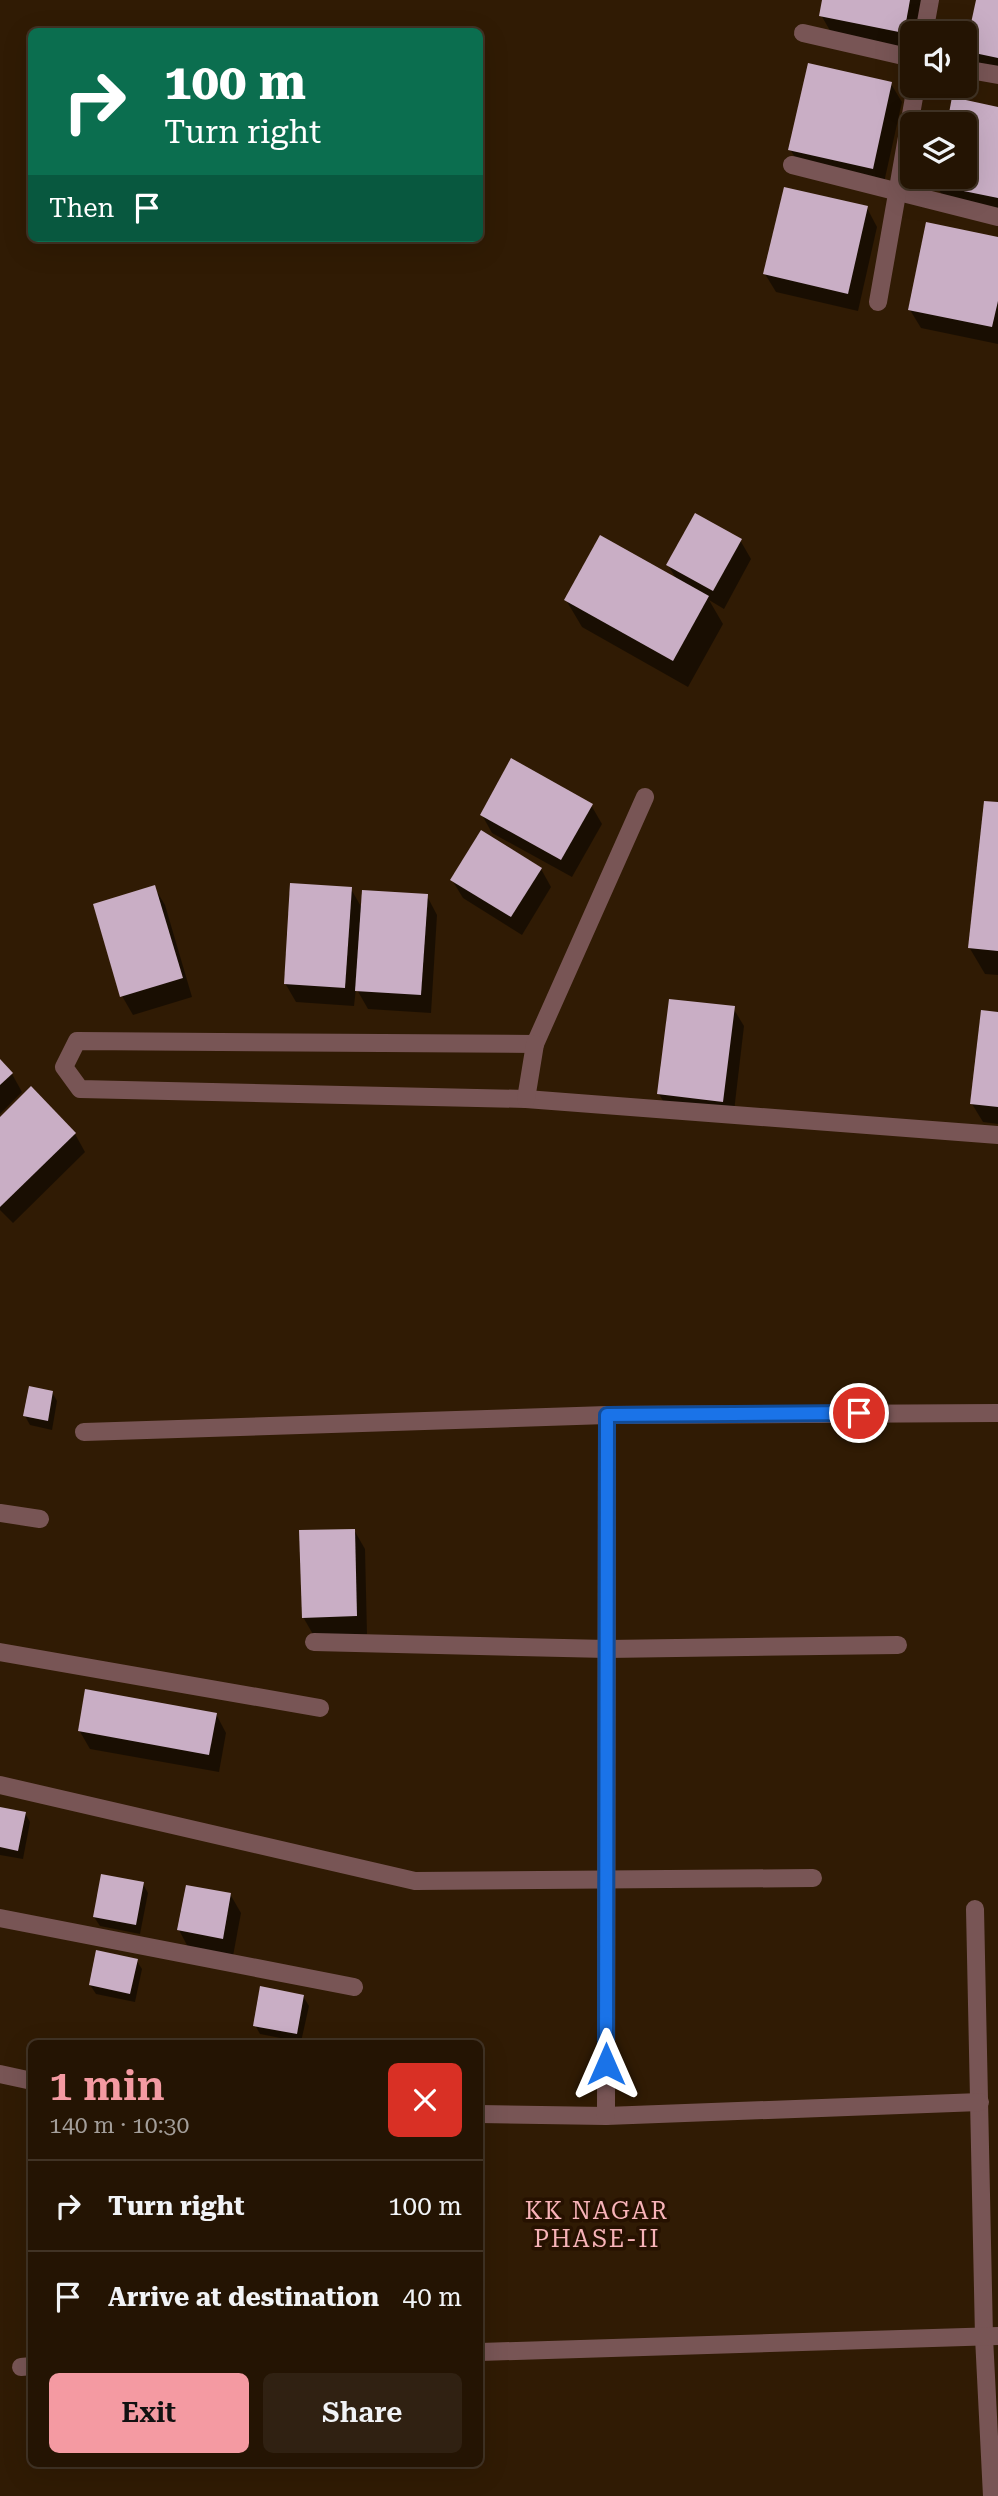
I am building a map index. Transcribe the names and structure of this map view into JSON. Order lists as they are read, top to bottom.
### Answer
{
  "districts": ["KK NAGAR PHASE-II"],
  "page": {
    "turn": ["100 m", "Turn right"],
    "then": "Then",
    "heading": ["1 min", "140 m · 10:30"],
    "list": [
      {
        "name": "Turn right",
        "value": "100 m"
      },
      {
        "name": "Arrive at destination",
        "value": "40 m"
      }
    ],
    "buttons": ["Exit", "Share"]
  }
}
